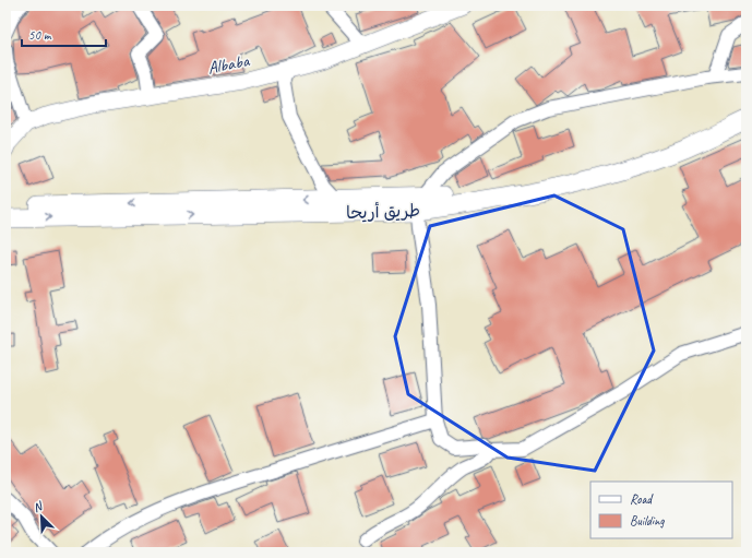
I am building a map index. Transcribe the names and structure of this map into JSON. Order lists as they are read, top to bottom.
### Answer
{
  "streets": {
    "main road": ["طريق أريحا"],
    "street": ["Albaba"]
  },
  "legend": ["Road", "Building"],
  "scale_bar": "50 m",
  "north": "top left"
}
